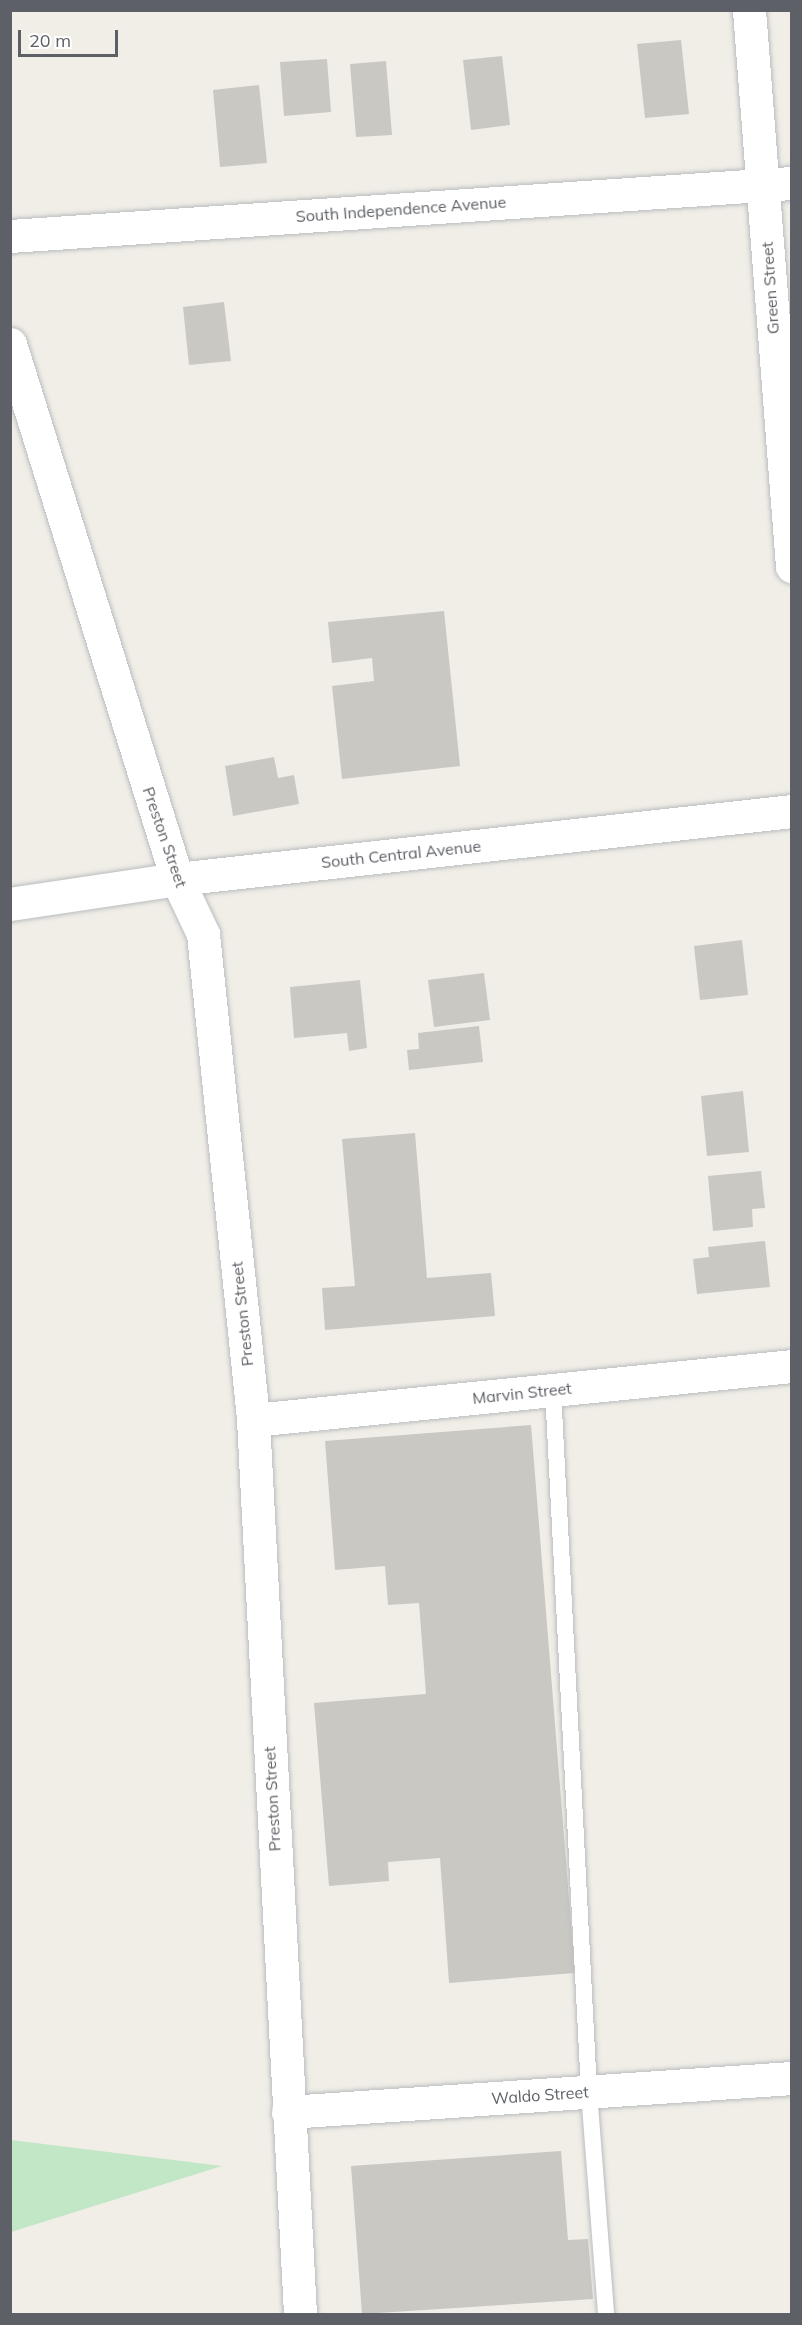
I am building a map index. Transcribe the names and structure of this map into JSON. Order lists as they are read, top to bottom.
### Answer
{
  "streets": {
    "street": [
      "South Independence Avenue",
      "Green Street",
      "Preston Street",
      "South Central Avenue",
      "Marvin Street",
      "Waldo Street"
    ]
  },
  "crossings": [
    ["South Independence Avenue", "Green Street"],
    ["Preston Street", "South Central Avenue"],
    ["Preston Street", "Marvin Street"],
    ["Preston Street", "Waldo Street"]
  ],
  "scale_bar": "20 m"
}
